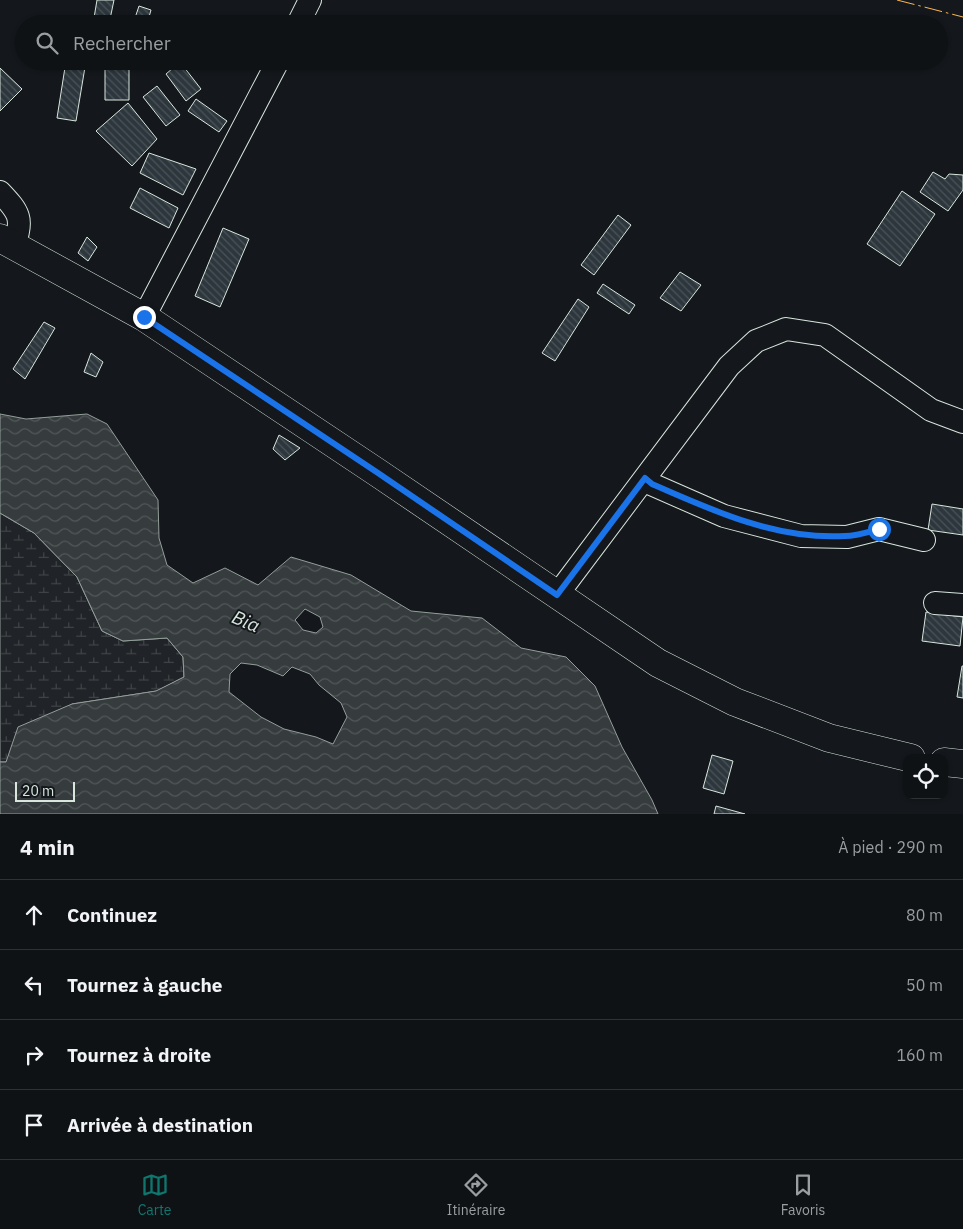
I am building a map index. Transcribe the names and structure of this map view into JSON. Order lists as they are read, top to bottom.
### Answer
{
  "water": ["Bia"],
  "scale_bar": "20 m",
  "page": {
    "search": "Rechercher",
    "scale": "20 m",
    "heading": ["4 min", "À pied · 290 m"],
    "list": [
      ["Continuez", "80 m"],
      ["Tournez à gauche", "50 m"],
      ["Tournez à droite", "160 m"],
      "Arrivée à destination"
    ],
    "nav": ["Carte", "Itinéraire", "Favoris"]
  }
}
